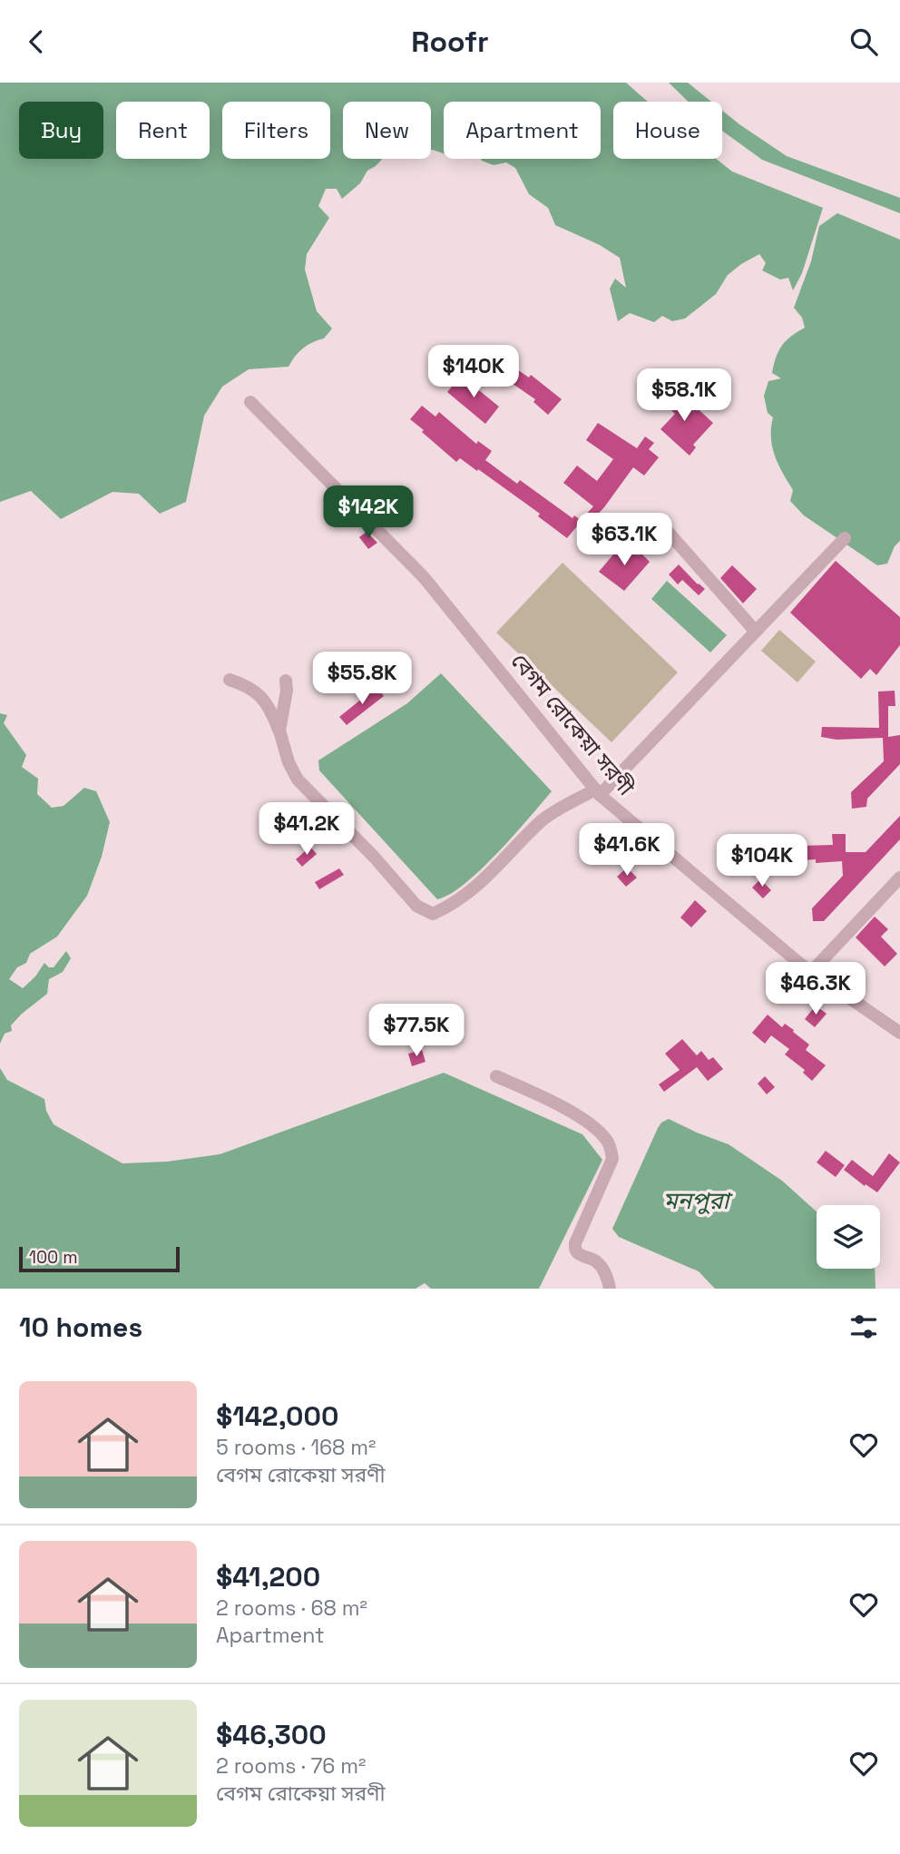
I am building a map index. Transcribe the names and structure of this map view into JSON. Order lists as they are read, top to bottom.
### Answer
{
  "streets": {
    "street": ["বেগম রোকেয়া সরণী"]
  },
  "water": ["মনপুরা"],
  "scale_bar": "100 m",
  "page": {
    "header": "Roofr",
    "chip": [
      "Buy",
      "Rent",
      "Filters",
      "New",
      "Apartment",
      "House"
    ],
    "price": [
      "$140K",
      "$58.1K",
      "$142K",
      "$63.1K",
      "$55.8K",
      "$41.2K",
      "$41.6K",
      "$104K",
      "$46.3K",
      "$77.5K"
    ],
    "scale": "100 m",
    "heading": "10 homes",
    "list": [
      {
        "name": "$142,000",
        "note": "5 rooms · 168 m² · বেগম রোকেয়া সরণী"
      },
      {
        "name": "$41,200",
        "note": "2 rooms · 68 m² · Apartment"
      },
      {
        "name": "$46,300",
        "note": "2 rooms · 76 m² · বেগম রোকেয়া সরণী"
      }
    ]
  }
}
